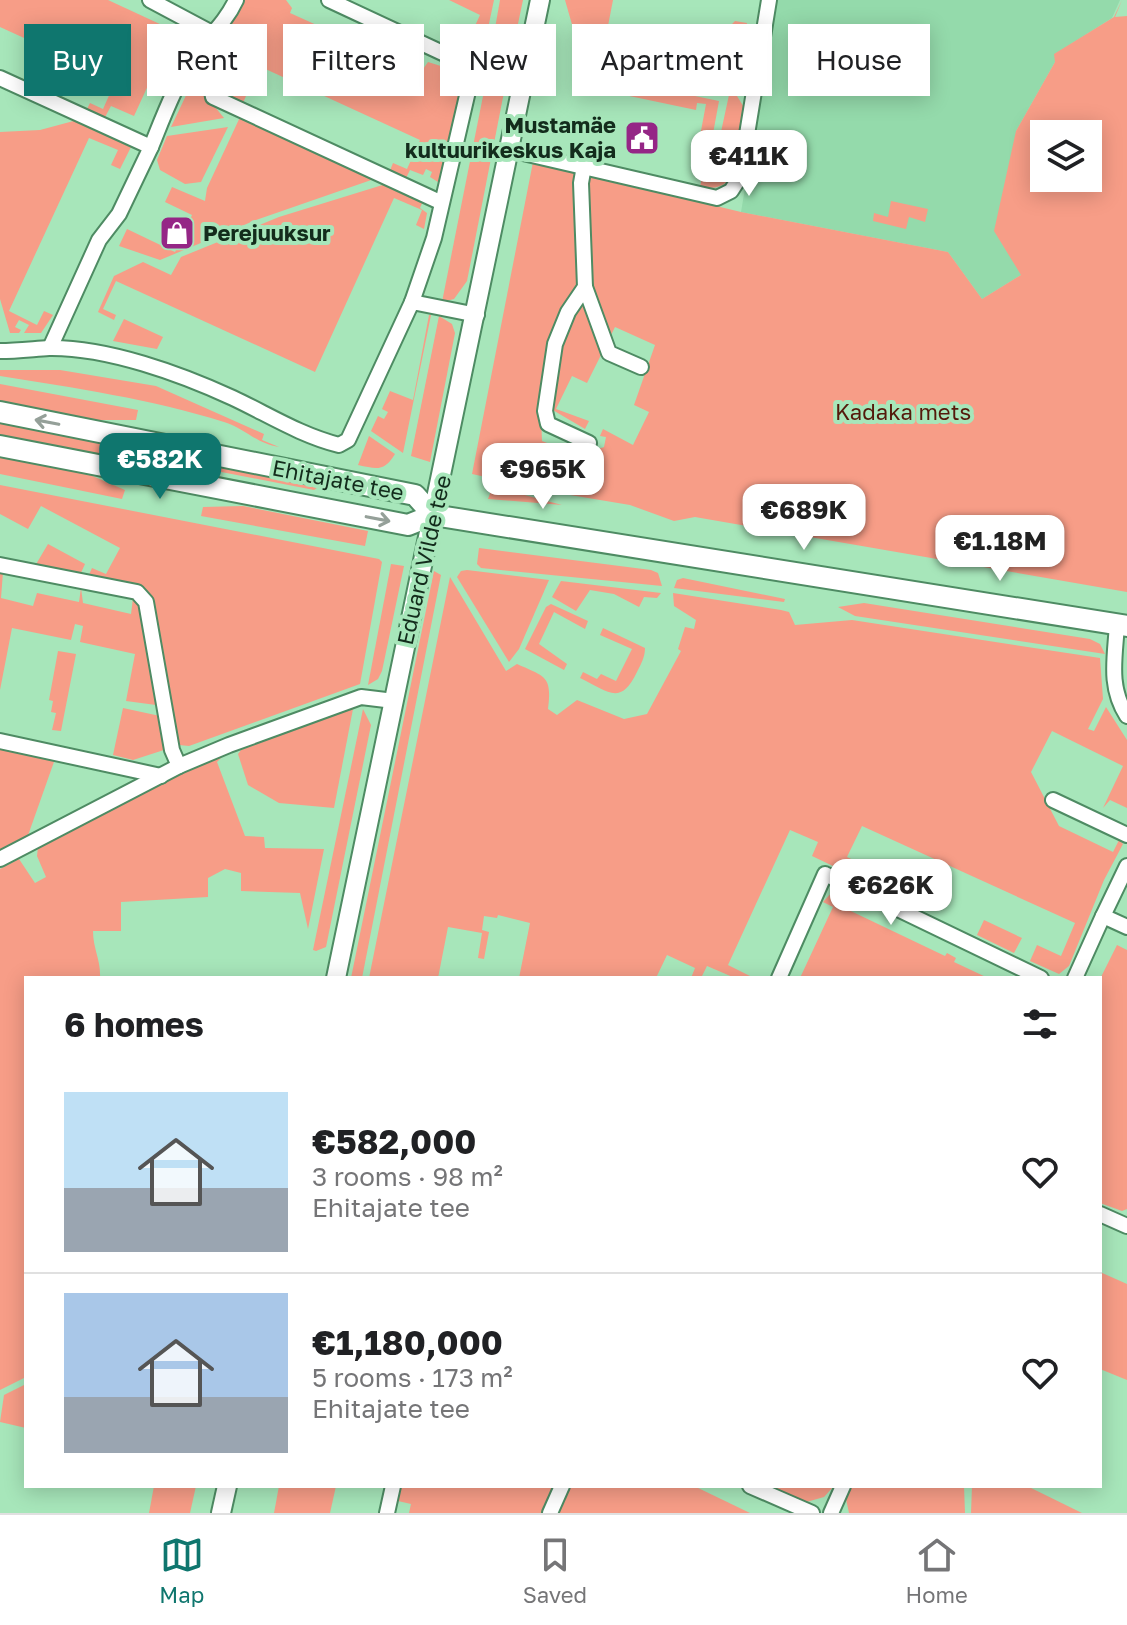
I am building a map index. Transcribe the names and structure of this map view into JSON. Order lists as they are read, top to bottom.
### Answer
{
  "streets": {
    "main road": ["Ehitajate tee"],
    "street": ["Eduard Vilde tee"]
  },
  "crossings": [
    ["Ehitajate tee", "Eduard Vilde tee"]
  ],
  "parks": ["Kadaka mets"],
  "places": {
    "public building": ["Mustamäe kultuurikeskus Kaja"],
    "shop": ["Perejuuksur"]
  },
  "page": {
    "chip": [
      "Buy",
      "Rent",
      "Filters",
      "New",
      "Apartment",
      "House"
    ],
    "price": [
      "€411K",
      "€582K",
      "€965K",
      "€689K",
      "€1.18M",
      "€626K"
    ],
    "heading": "6 homes",
    "list": [
      {
        "name": "€582,000",
        "note": "3 rooms · 98 m² · Ehitajate tee"
      },
      {
        "name": "€1,180,000",
        "note": "5 rooms · 173 m² · Ehitajate tee"
      }
    ],
    "tabs": ["Map", "Saved", "Home"]
  }
}
